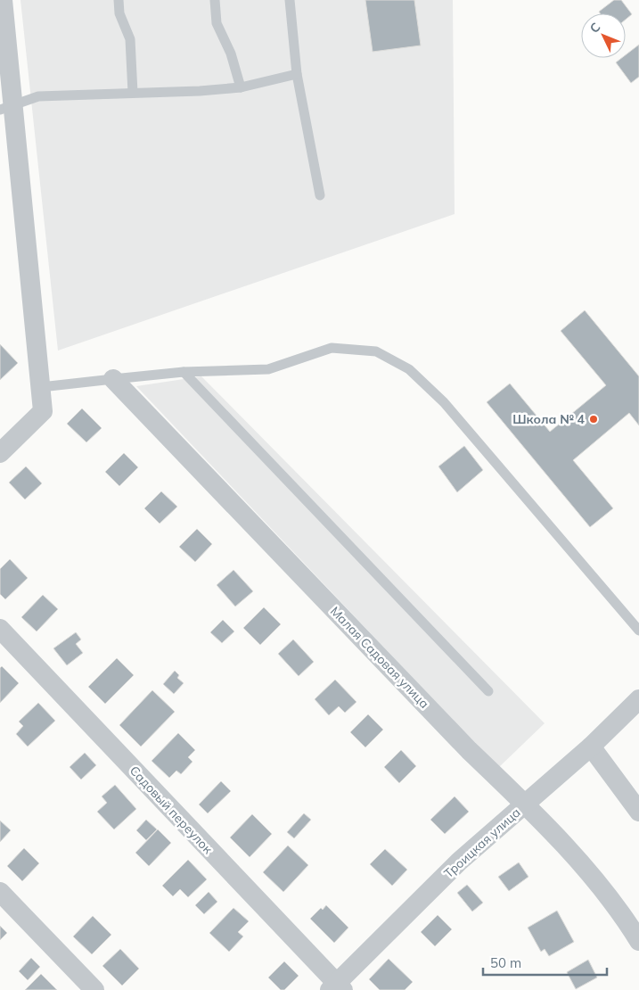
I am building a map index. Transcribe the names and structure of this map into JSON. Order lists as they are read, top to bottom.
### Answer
{
  "streets": {
    "street": ["Малая Садовая улица", "Садовый переулок", "Троицкая улица"]
  },
  "crossings": [
    ["Малая Садовая улица", "Троицкая улица"],
    ["Садовый переулок", "Троицкая улица"]
  ],
  "places": ["Школа № 4"],
  "scale_bar": "50 m",
  "north": "top left"
}
